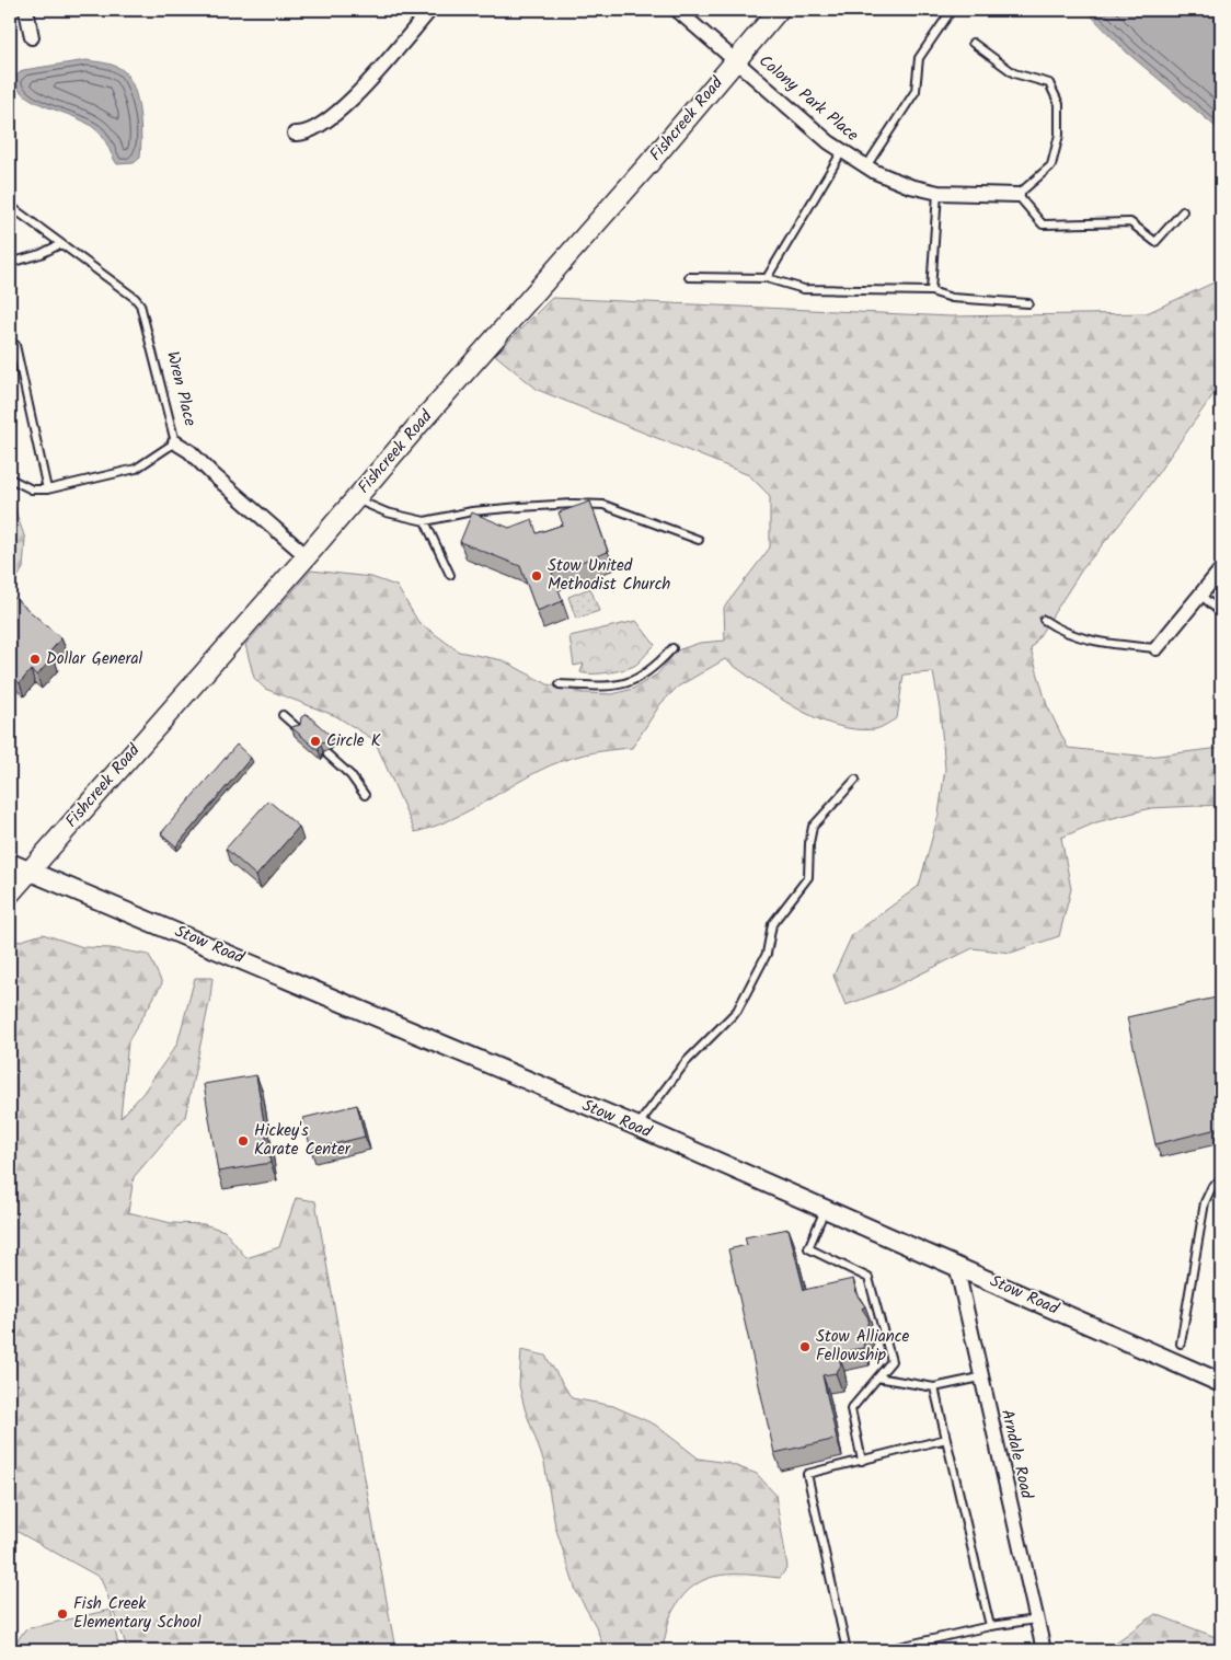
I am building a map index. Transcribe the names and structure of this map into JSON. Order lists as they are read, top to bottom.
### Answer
{
  "streets": {
    "main road": ["Fishcreek Road"],
    "street": [
      "Colony Park Place",
      "Wren Place",
      "Stow Road",
      "Arndale Road"
    ]
  },
  "crossings": [
    ["Colony Park Place", "Fishcreek Road"],
    ["Fishcreek Road", "Wren Place"],
    ["Fishcreek Road", "Stow Road"],
    ["Stow Road", "Arndale Road"]
  ],
  "places": [
    "Stow United Methodist Church",
    "Dollar General",
    "Circle K",
    "Hickey's Karate Center",
    "Stow Alliance Fellowship",
    "Fish Creek Elementary School"
  ]
}
